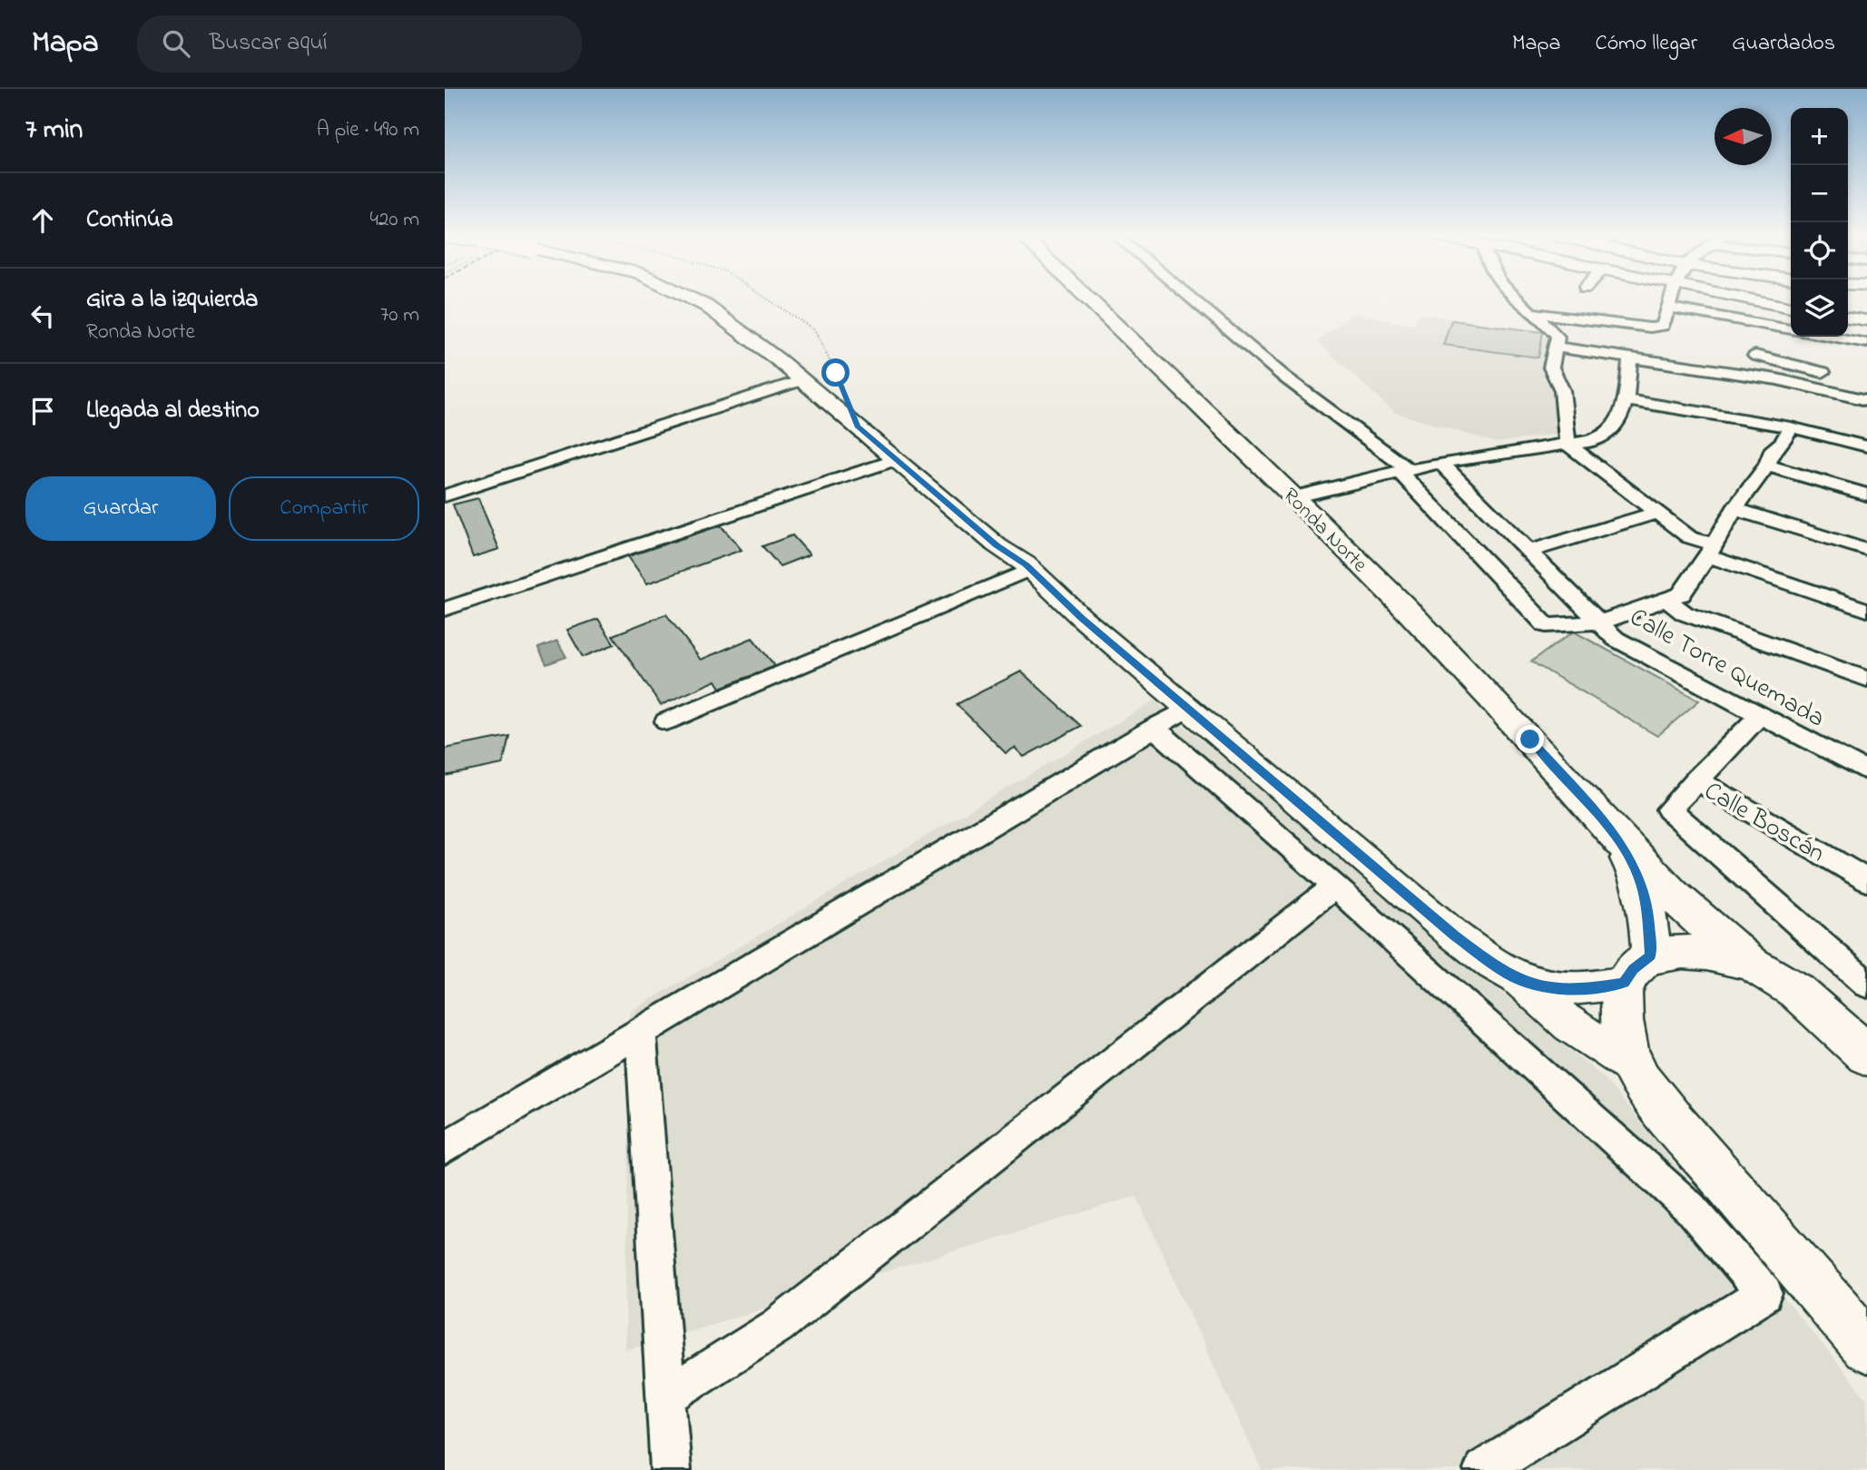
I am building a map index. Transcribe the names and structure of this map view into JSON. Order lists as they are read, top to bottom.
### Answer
{
  "streets": {
    "main road": ["Ronda Norte"],
    "street": ["Calle Torre Quemada", "Calle Boscán"]
  },
  "north": "left",
  "page": {
    "header": "Mapa",
    "search": "Buscar aquí",
    "nav": ["Mapa", "Cómo llegar", "Guardados"],
    "heading": ["7 min", "A pie · 490 m"],
    "map_buttons": ["+", "−"],
    "list": [
      ["Continúa", "420 m"],
      ["Gira a la izquierda", "Ronda Norte", "70 m"],
      "Llegada al destino"
    ],
    "buttons": ["Guardar", "Compartir"]
  }
}
